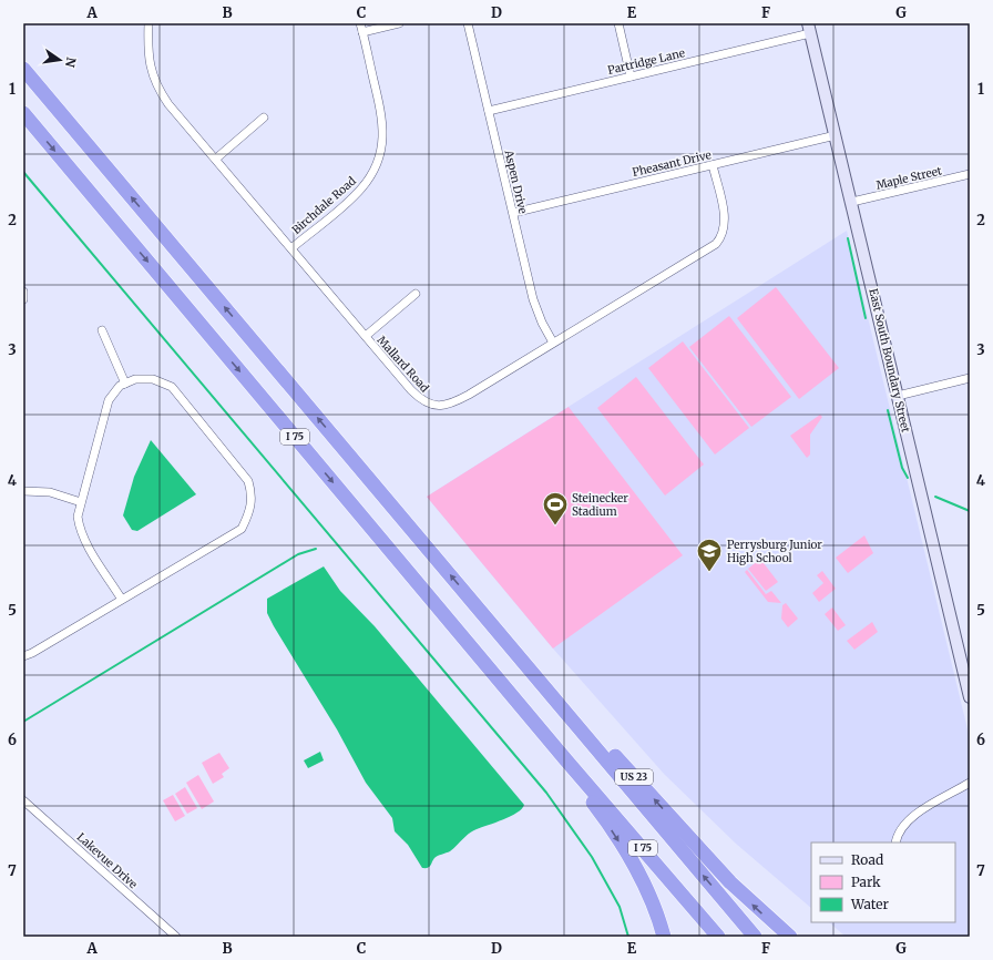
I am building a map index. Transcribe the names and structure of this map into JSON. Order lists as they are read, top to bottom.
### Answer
{
  "streets": {
    "highway": ["I 75", "US 23"],
    "street": [
      "Partridge Lane",
      "Pheasant Drive",
      "Maple Street",
      "Aspen Drive",
      "Birchdale Road",
      "East South Boundary Street",
      "Mallard Road",
      "Lakevue Drive"
    ]
  },
  "crossings": [
    ["Partridge Lane", "Aspen Drive"],
    ["Partridge Lane", "East South Boundary Street"],
    ["Pheasant Drive", "Aspen Drive"],
    ["Pheasant Drive", "East South Boundary Street"],
    ["Pheasant Drive", "Mallard Road"],
    ["Maple Street", "East South Boundary Street"],
    ["Aspen Drive", "Mallard Road"],
    ["Birchdale Road", "Mallard Road"],
    ["I 75", "US 23"]
  ],
  "places": {
    "sports": ["Steinecker Stadium"],
    "school or university": ["Perrysburg Junior High School"]
  },
  "legend": ["Road", "Park", "Water"],
  "north": "right",
  "grid": {
    "columns": [
      "A",
      "B",
      "C",
      "D",
      "E",
      "F",
      "G"
    ],
    "rows": [
      "1",
      "2",
      "3",
      "4",
      "5",
      "6",
      "7"
    ]
  }
}
